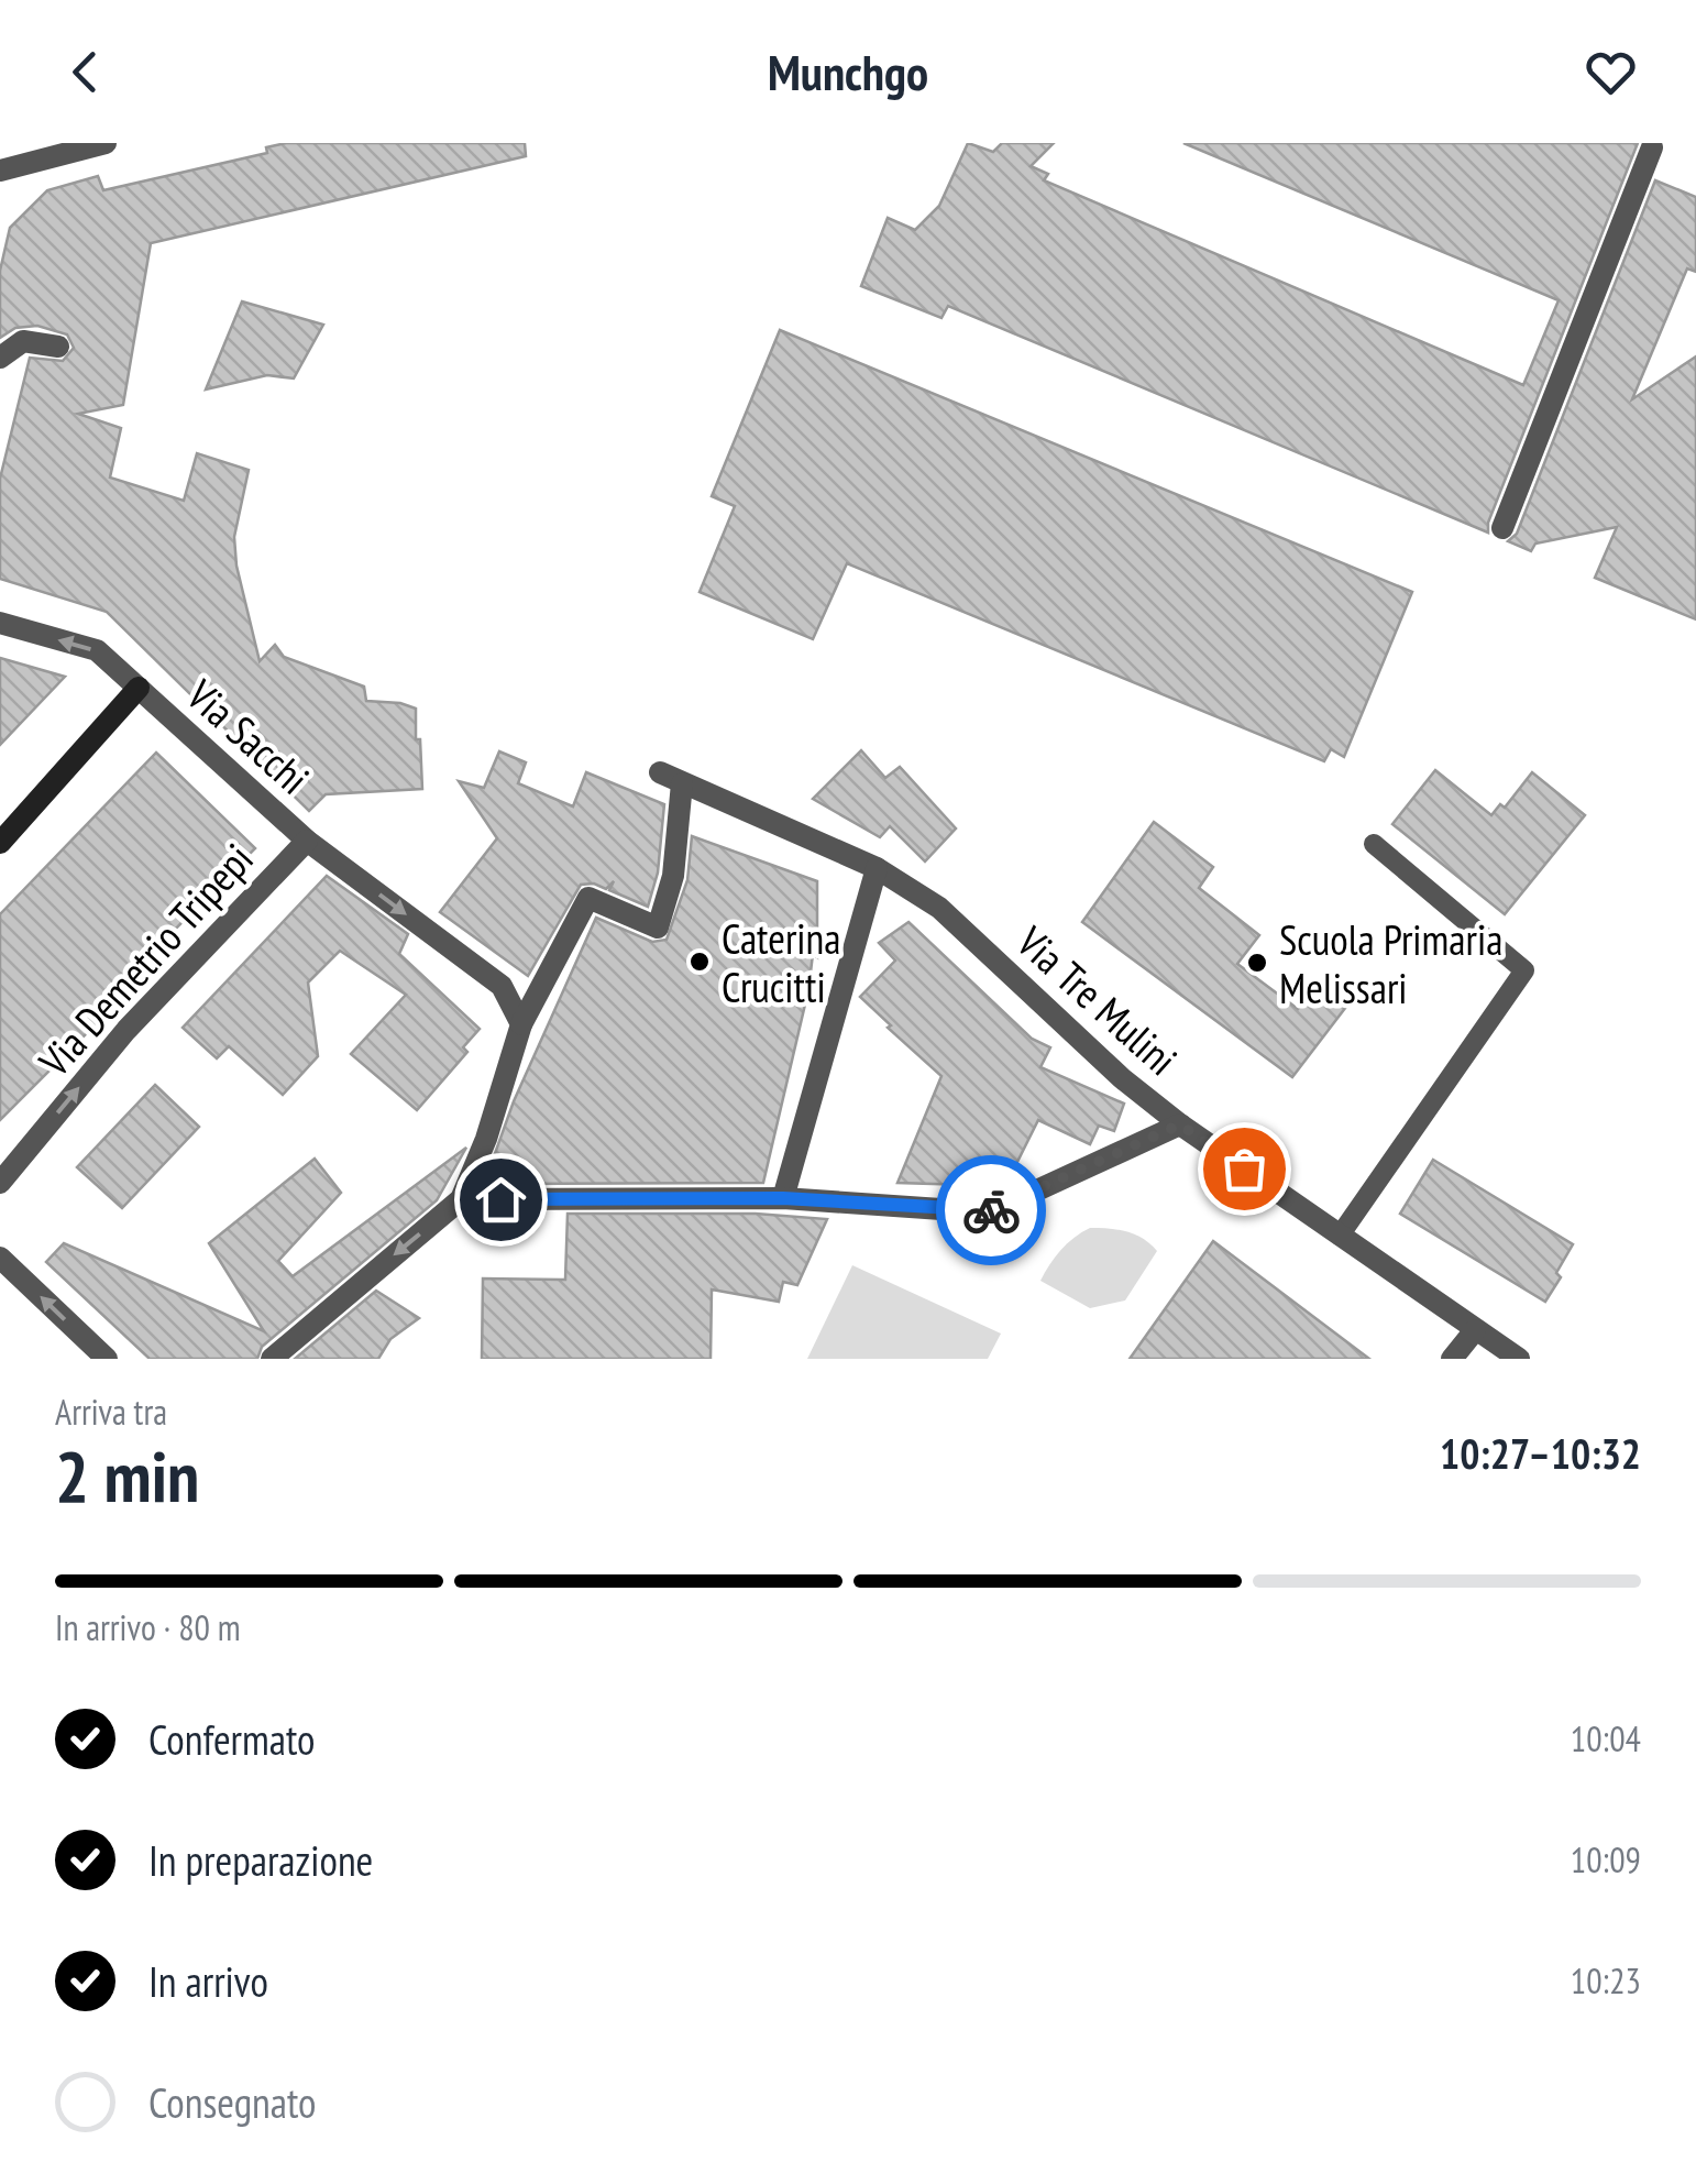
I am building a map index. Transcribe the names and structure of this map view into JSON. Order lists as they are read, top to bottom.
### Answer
{
  "streets": {
    "street": ["Via Sacchi", "Via Demetrio Tripepi", "Via Tre Mulini"]
  },
  "crossings": [
    ["Via Sacchi", "Via Demetrio Tripepi"]
  ],
  "one_way": ["Via Demetrio Tripepi"],
  "places": ["Caterina Crucitti", "Scuola Primaria Melissari"],
  "page": {
    "header": "Munchgo",
    "heading": ["2 min", "Arriva tra", "10:27–10:32"],
    "bar": "In arrivo · 80 m",
    "list": [
      ["Confermato", "10:04"],
      ["In preparazione", "10:09"],
      ["In arrivo", "10:23"],
      "Consegnato"
    ]
  }
}
